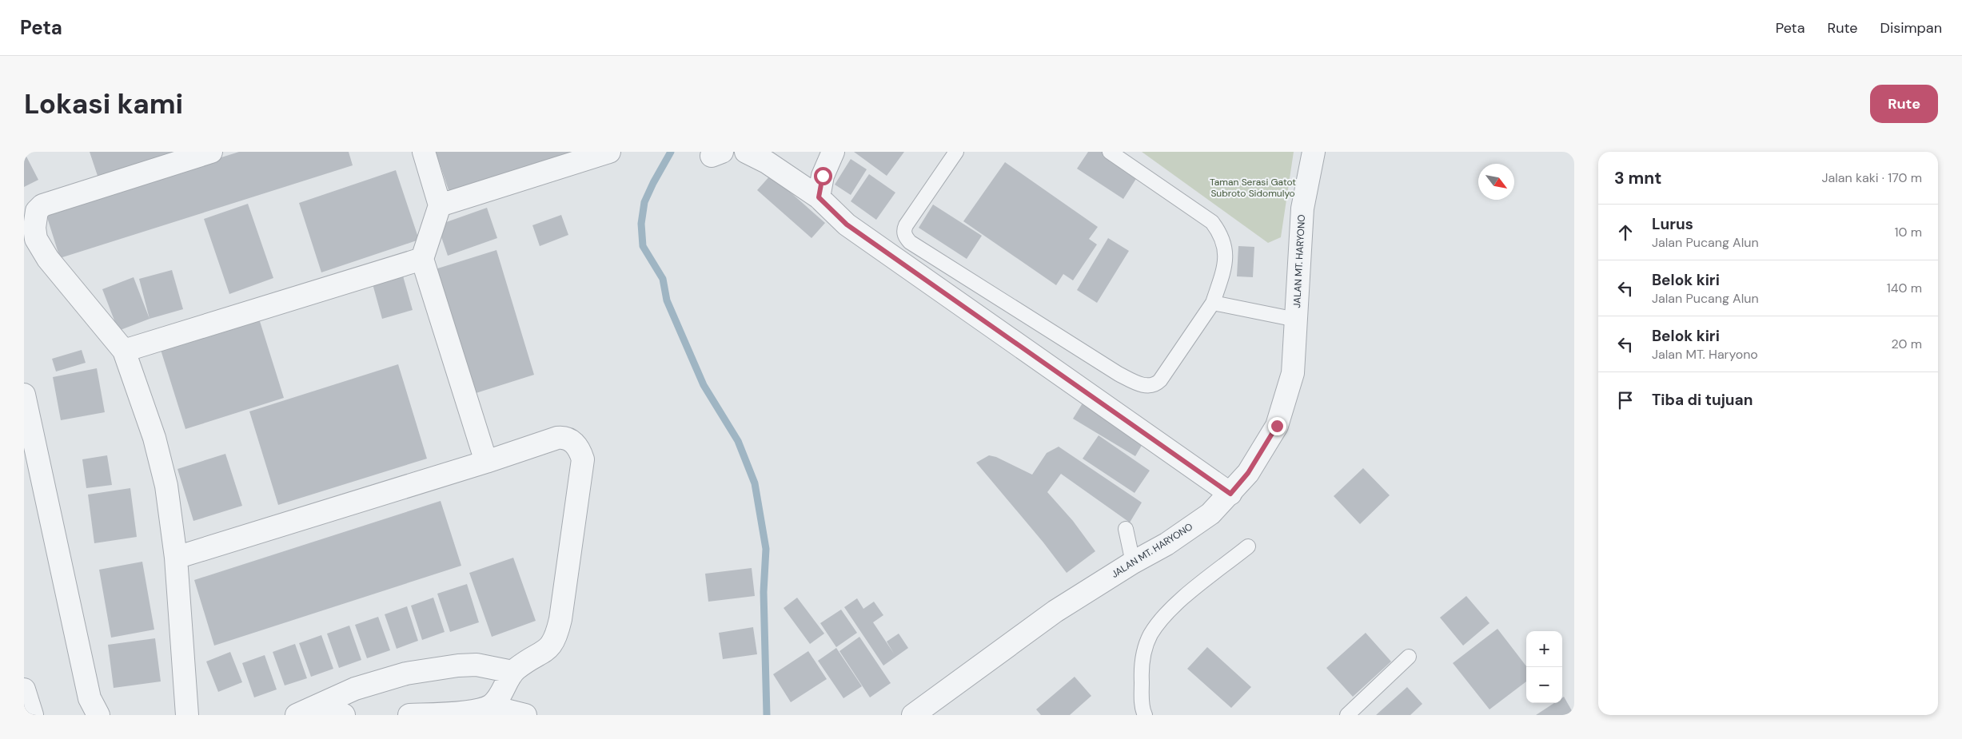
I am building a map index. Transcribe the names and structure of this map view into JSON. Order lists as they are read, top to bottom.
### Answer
{
  "streets": {
    "street": ["JALAN MT. HARYONO"]
  },
  "parks": ["Taman Serasi Gatot Subroto Sidomulyo"],
  "north": "bottom right",
  "page": {
    "header": "Peta",
    "nav": ["Peta", "Rute", "Disimpan"],
    "buttons": "Rute",
    "title": "Lokasi kami",
    "heading": ["3 mnt", "Jalan kaki · 170 m"],
    "list": [
      ["Lurus", "Jalan Pucang Alun", "10 m"],
      ["Belok kiri", "Jalan Pucang Alun", "140 m"],
      ["Belok kiri", "Jalan MT. Haryono", "20 m"],
      "Tiba di tujuan"
    ],
    "map_buttons": ["+", "−"]
  }
}
